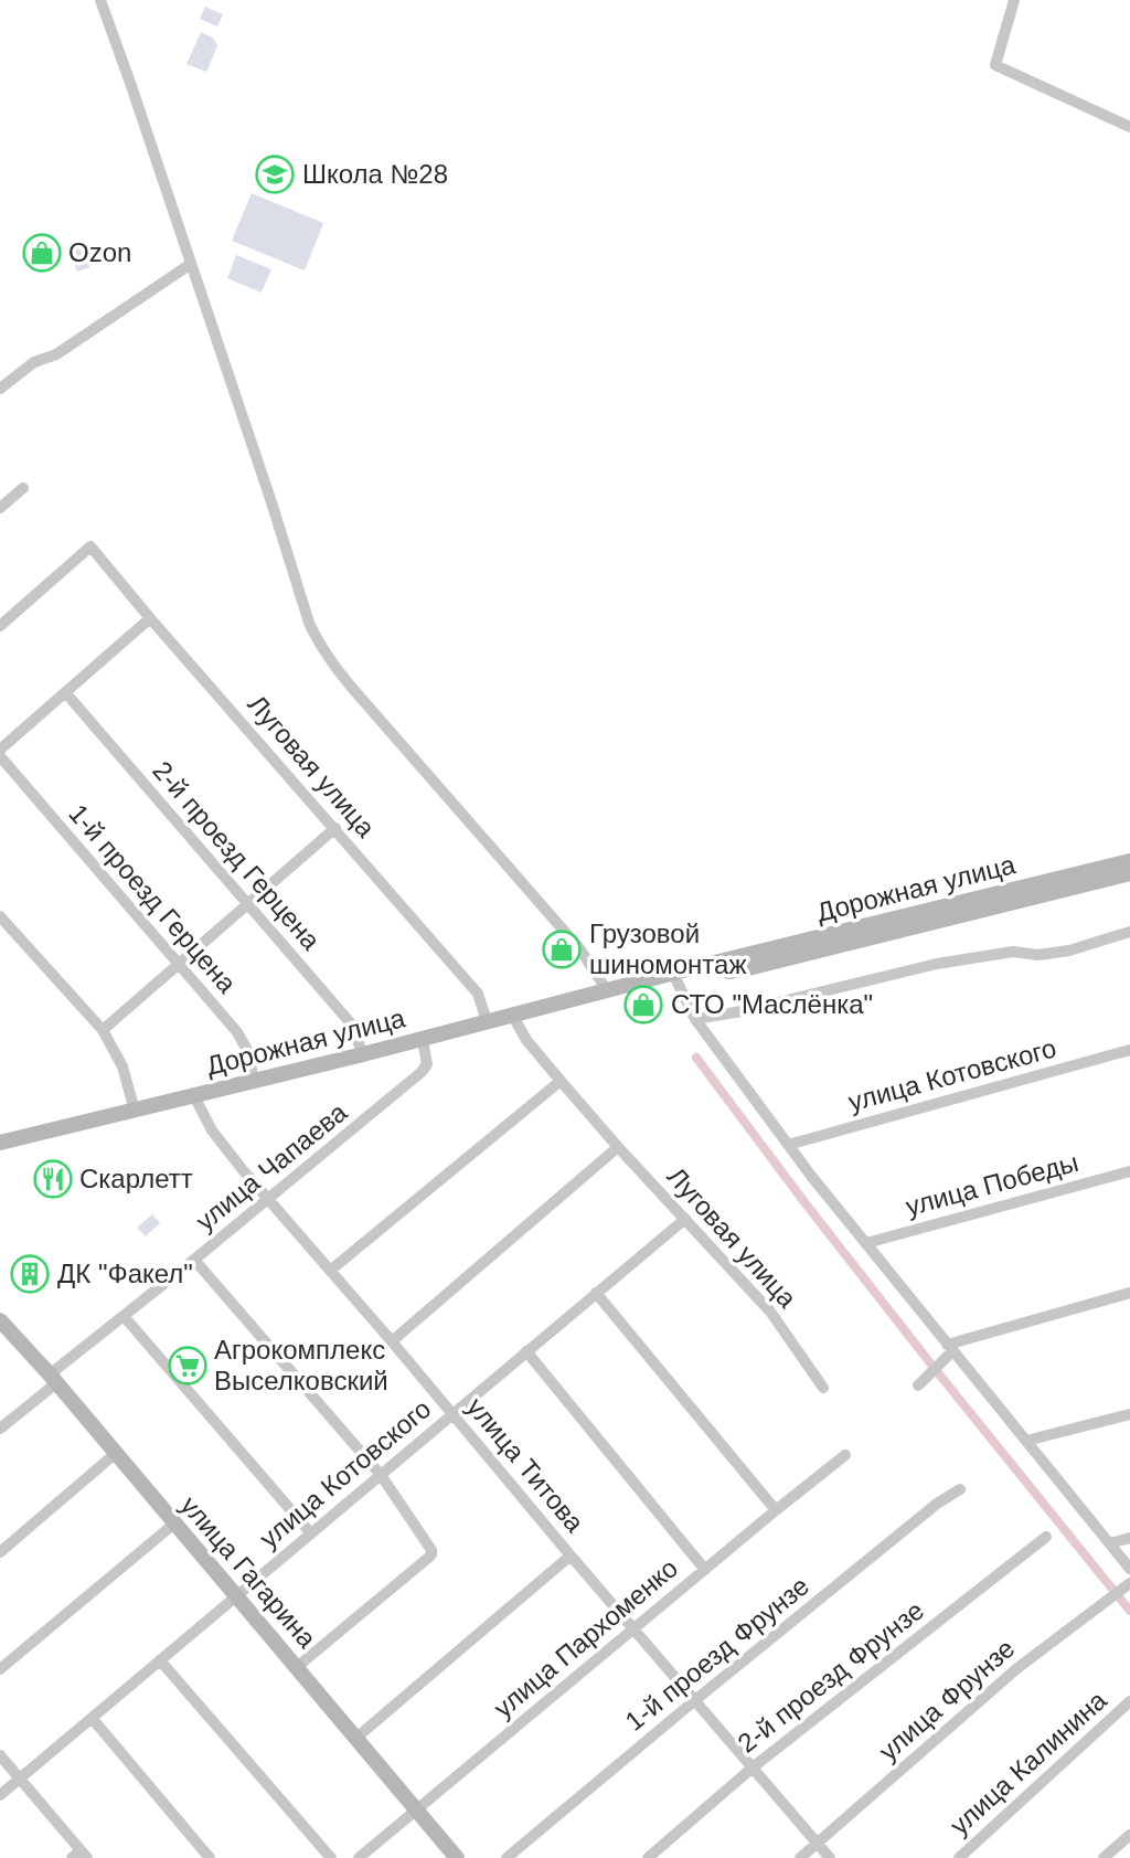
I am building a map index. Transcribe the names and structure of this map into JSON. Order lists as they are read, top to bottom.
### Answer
{
  "streets": {
    "main road": ["Дорожная улица", "улица Гагарина"],
    "street": [
      "Луговая улица",
      "2-й проезд Герцена",
      "1-й проезд Герцена",
      "улица Котовского",
      "улица Чапаева",
      "улица Победы",
      "улица Титова",
      "улица Пархоменко",
      "1-й проезд Фрунзе",
      "2-й проезд Фрунзе",
      "улица Фрунзе",
      "улица Калинина"
    ]
  },
  "crossings": [
    ["Луговая улица", "Дорожная улица"],
    ["Луговая улица", "улица Котовского"],
    ["2-й проезд Герцена", "Дорожная улица"],
    ["Дорожная улица", "1-й проезд Герцена"],
    ["Дорожная улица", "улица Чапаева"],
    ["Дорожная улица", "улица Титова"],
    ["улица Котовского", "улица Титова"],
    ["улица Котовского", "улица Гагарина"],
    ["улица Чапаева", "улица Титова"],
    ["улица Чапаева", "улица Гагарина"],
    ["улица Титова", "улица Пархоменко"],
    ["улица Титова", "1-й проезд Фрунзе"],
    ["улица Титова", "2-й проезд Фрунзе"],
    ["улица Титова", "улица Фрунзе"],
    ["улица Гагарина", "улица Пархоменко"]
  ],
  "places": {
    "school or university": ["Школа №28"],
    "shop": ["Ozon", "Грузовой шиномонтаж", "СТО \"Маслёнка\""],
    "restaurant": ["Скарлетт"],
    "building": ["ДК \"Факел\""],
    "supermarket": ["Агрокомплекс Выселковский"]
  }
}
